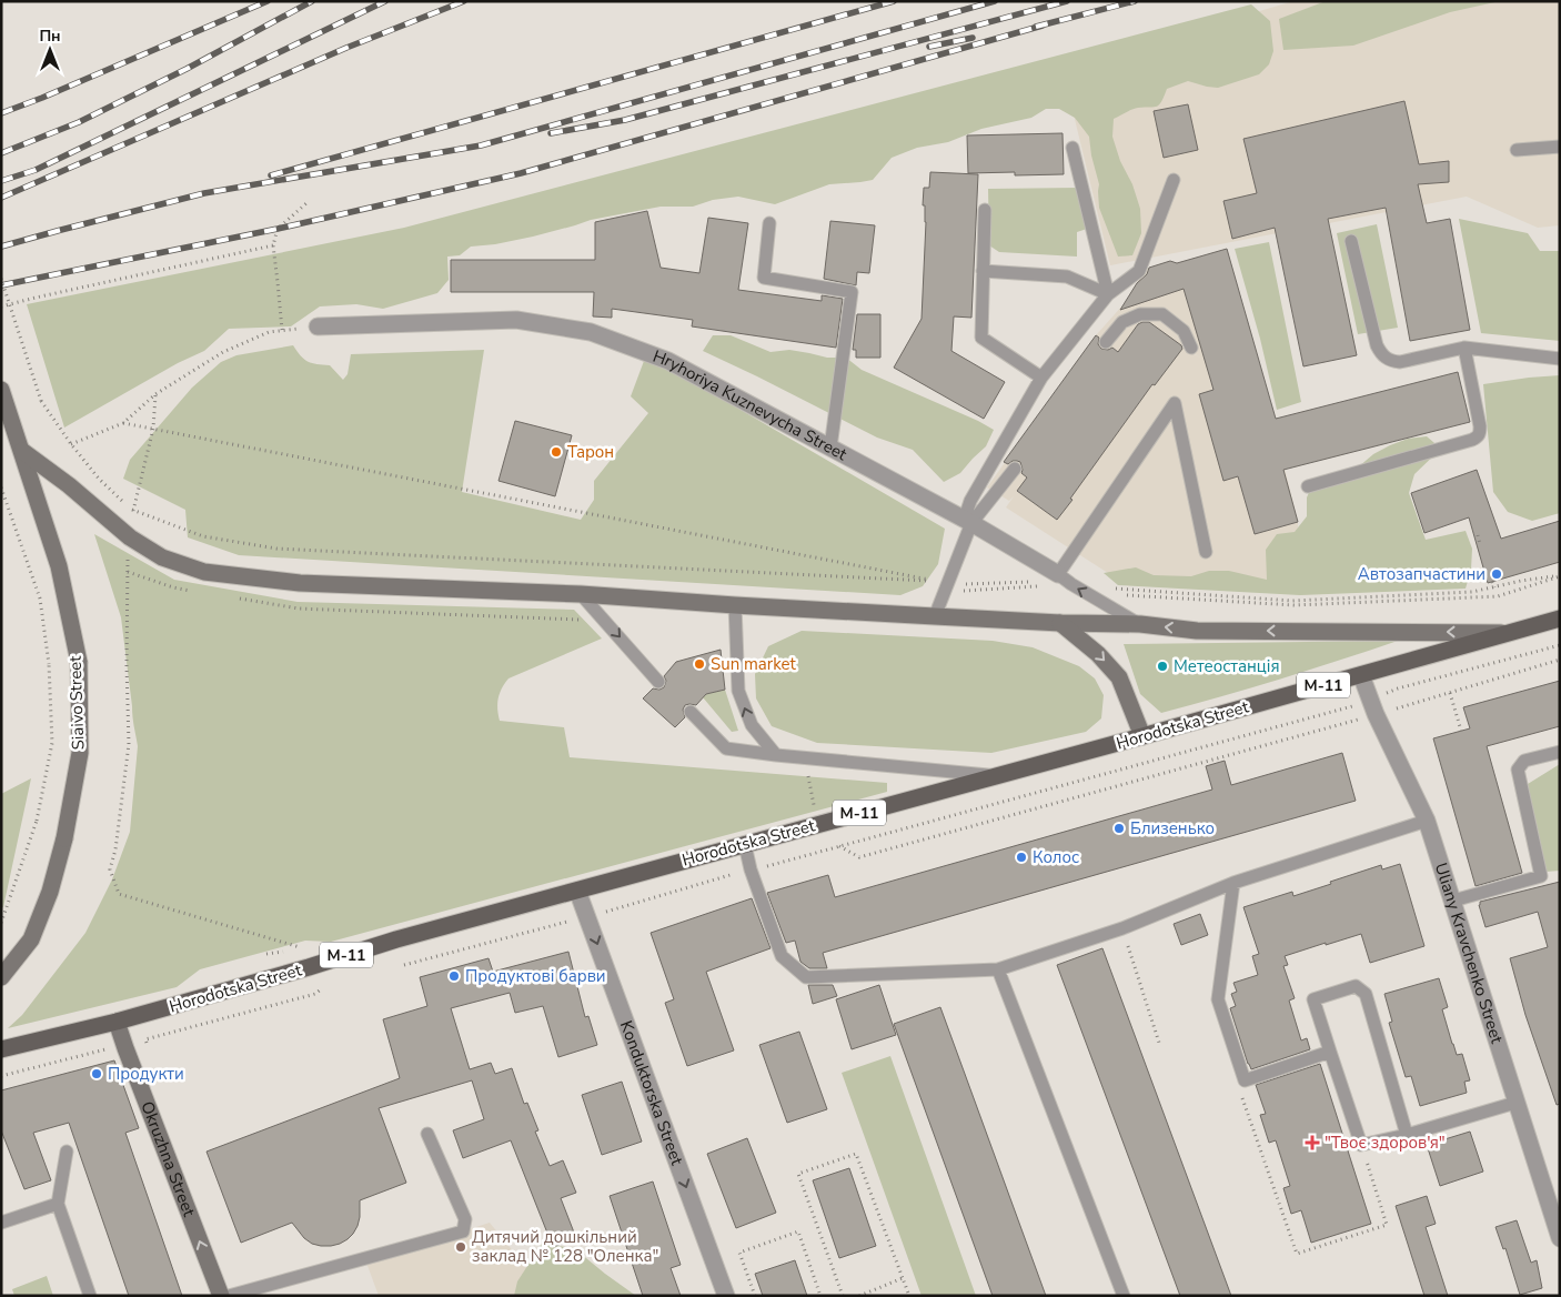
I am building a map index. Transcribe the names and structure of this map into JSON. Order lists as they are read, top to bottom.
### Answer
{
  "streets": {
    "main road": [
      "М-11",
      "Siaivo Street",
      "Horodotska Street",
      "Okruzhna Street"
    ],
    "street": ["Hryhoriya Kuznevycha Street", "Uliany Kravchenko Street", "Konduktorska Street"]
  },
  "crossings": [
    ["Horodotska Street", "Uliany Kravchenko Street"],
    ["Horodotska Street", "Konduktorska Street"],
    ["Horodotska Street", "Okruzhna Street"]
  ],
  "one_way": ["Konduktorska Street", "Okruzhna Street"],
  "places": {
    "other": [
      "Тарон",
      "Автозапчастини",
      "Sun market",
      "Метеостанція",
      "Близенько",
      "Колос",
      "Продуктові барви",
      "Продукти",
      "Дитячий дошкільний заклад № 128 \"Оленка\""
    ],
    "health": ["\"Твоє здоров'я\""]
  },
  "north": "top"
}
